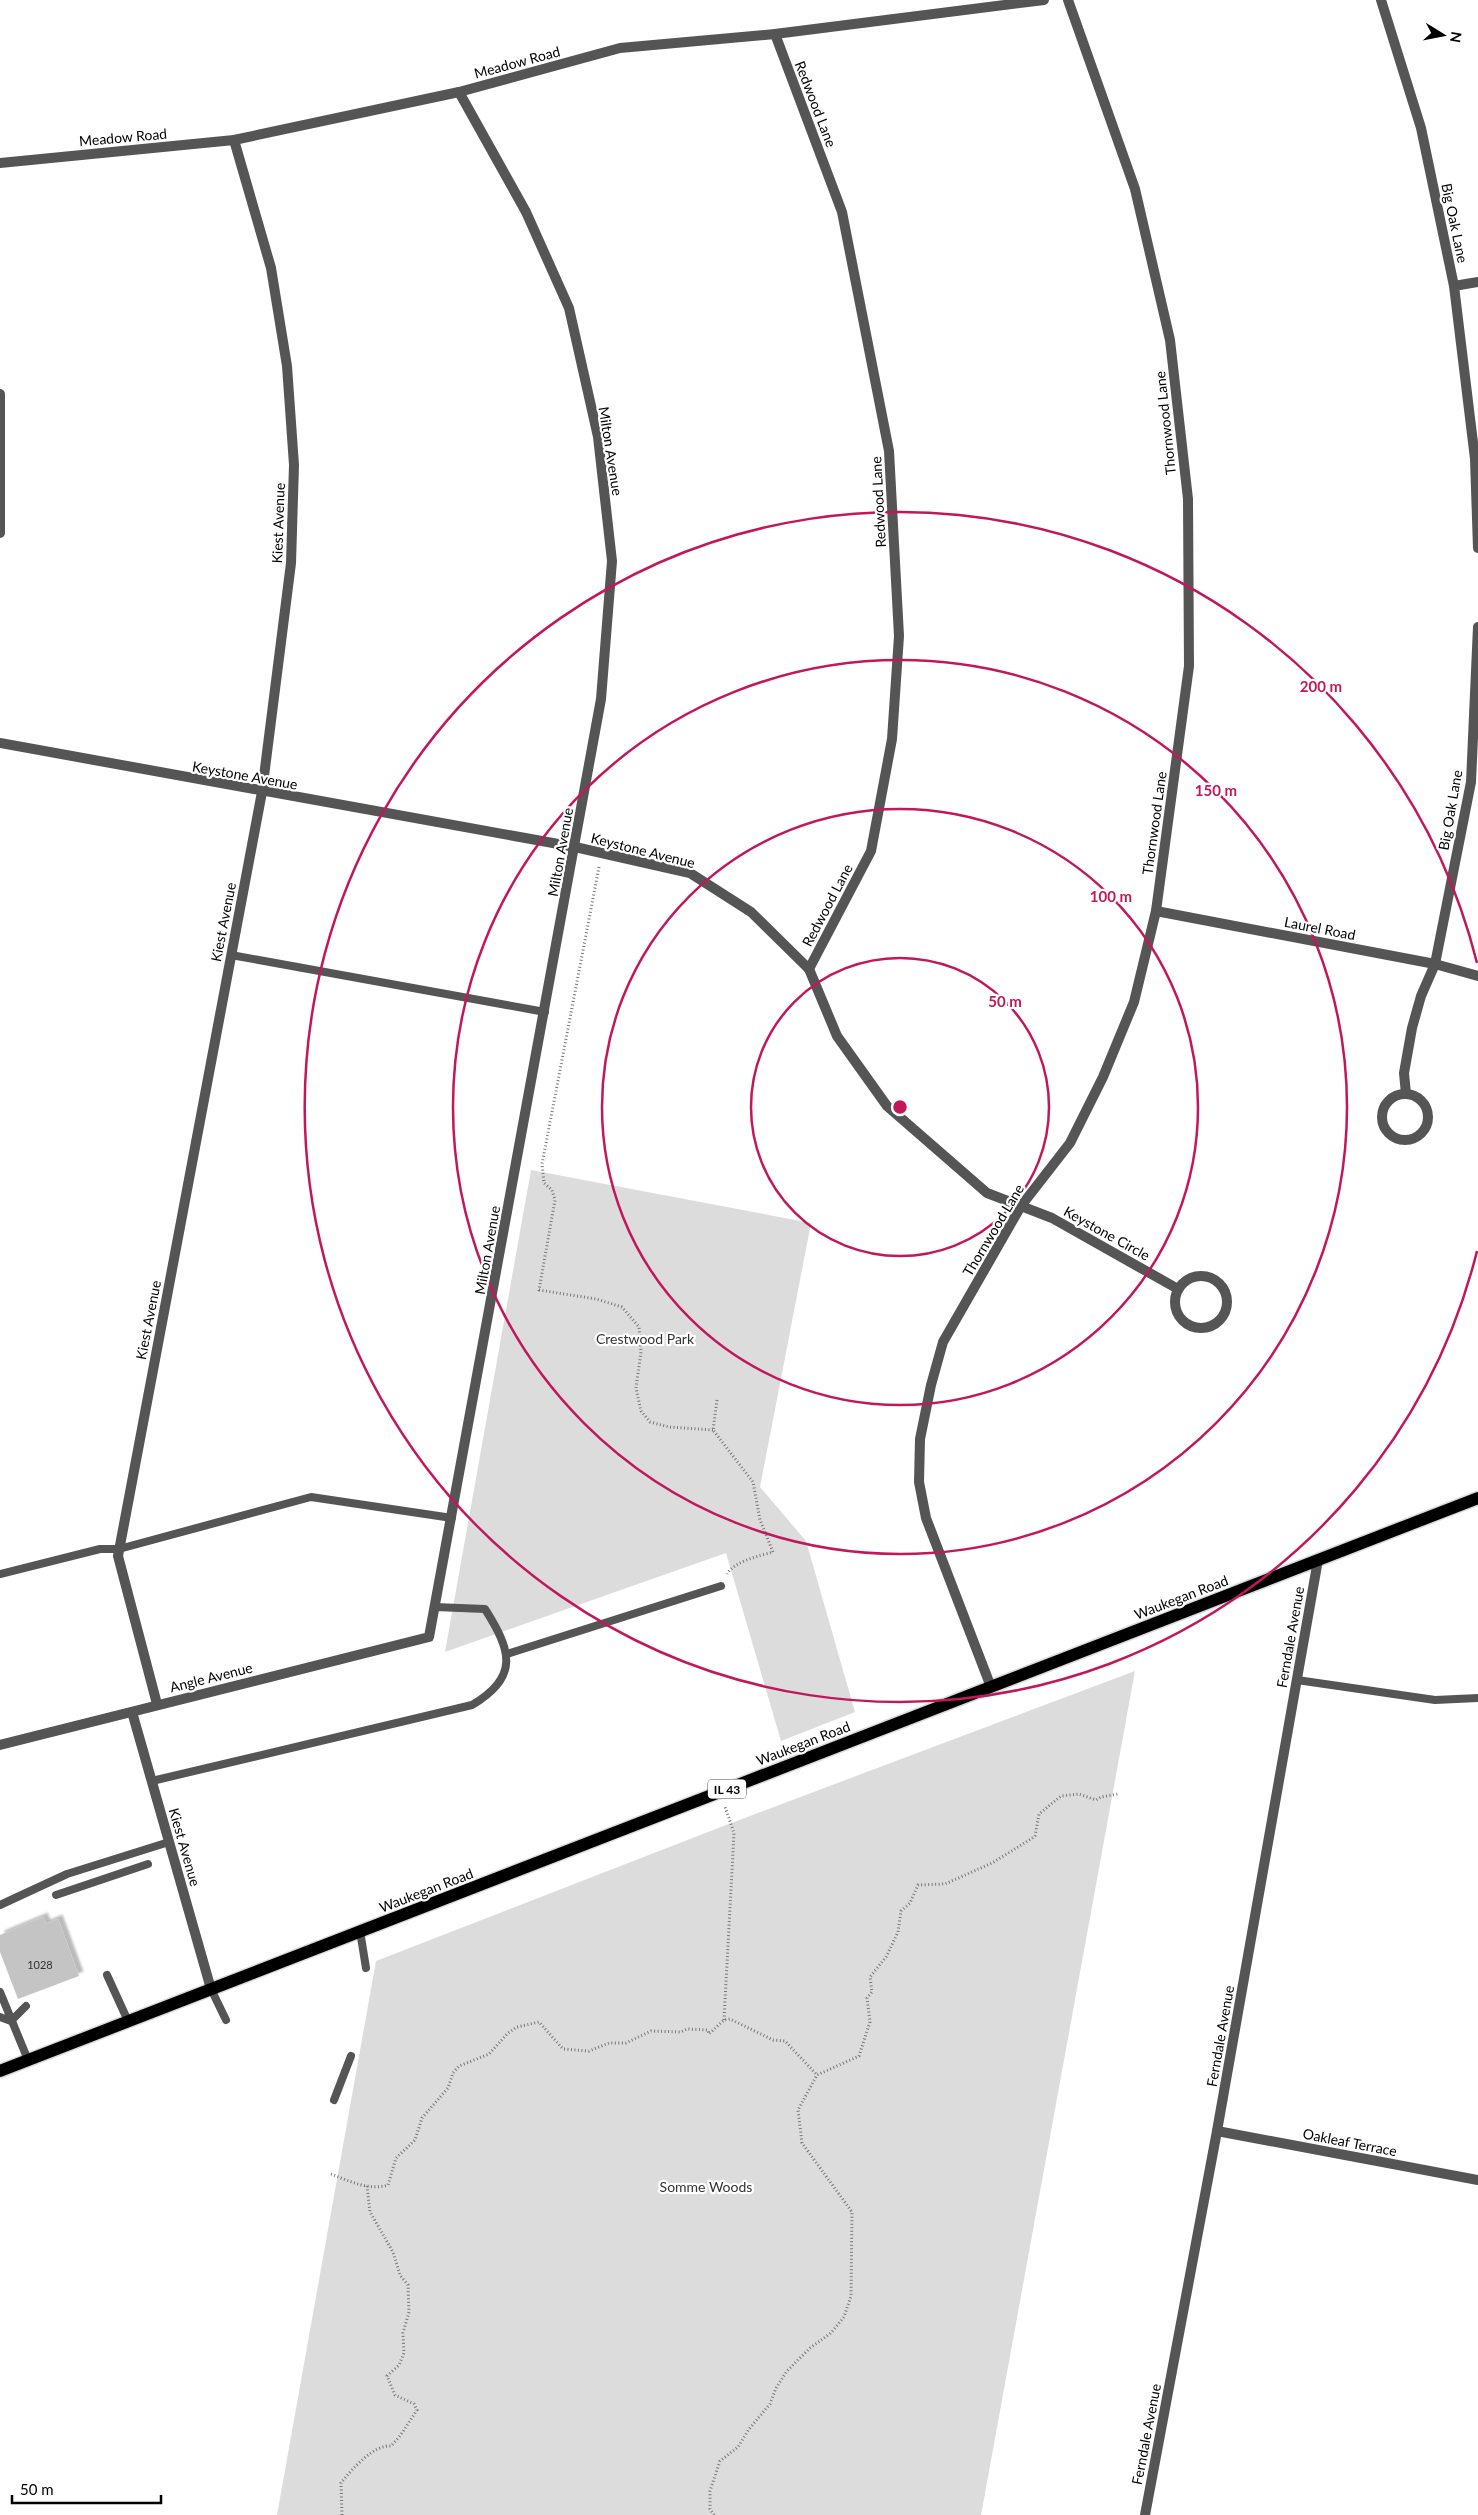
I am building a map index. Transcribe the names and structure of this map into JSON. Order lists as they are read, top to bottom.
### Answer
{
  "streets": {
    "main road": ["Waukegan Road", "IL 43"],
    "street": [
      "Meadow Road",
      "Redwood Lane",
      "Big Oak Lane",
      "Thornwood Lane",
      "Milton Avenue",
      "Kiest Avenue",
      "Keystone Avenue",
      "Laurel Road",
      "Keystone Circle",
      "Ferndale Avenue",
      "Angle Avenue",
      "Oakleaf Terrace"
    ]
  },
  "crossings": [
    ["Meadow Road", "Redwood Lane"],
    ["Meadow Road", "Milton Avenue"],
    ["Meadow Road", "Kiest Avenue"],
    ["Redwood Lane", "Keystone Avenue"],
    ["Big Oak Lane", "Laurel Road"],
    ["Thornwood Lane", "Keystone Avenue"],
    ["Thornwood Lane", "Laurel Road"],
    ["Thornwood Lane", "Keystone Circle"],
    ["Thornwood Lane", "Waukegan Road"],
    ["Milton Avenue", "Keystone Avenue"],
    ["Milton Avenue", "Angle Avenue"],
    ["Kiest Avenue", "Keystone Avenue"],
    ["Kiest Avenue", "Waukegan Road"],
    ["Kiest Avenue", "Angle Avenue"],
    ["Keystone Avenue", "Keystone Circle"],
    ["Waukegan Road", "Ferndale Avenue"],
    ["Ferndale Avenue", "Oakleaf Terrace"]
  ],
  "parks": ["Crestwood Park", "Somme Woods"],
  "house_numbers": ["1028"],
  "scale_bar": "50 m",
  "north": "right",
  "rings": [
    "200 m",
    "150 m",
    "100 m",
    "50 m"
  ]
}
